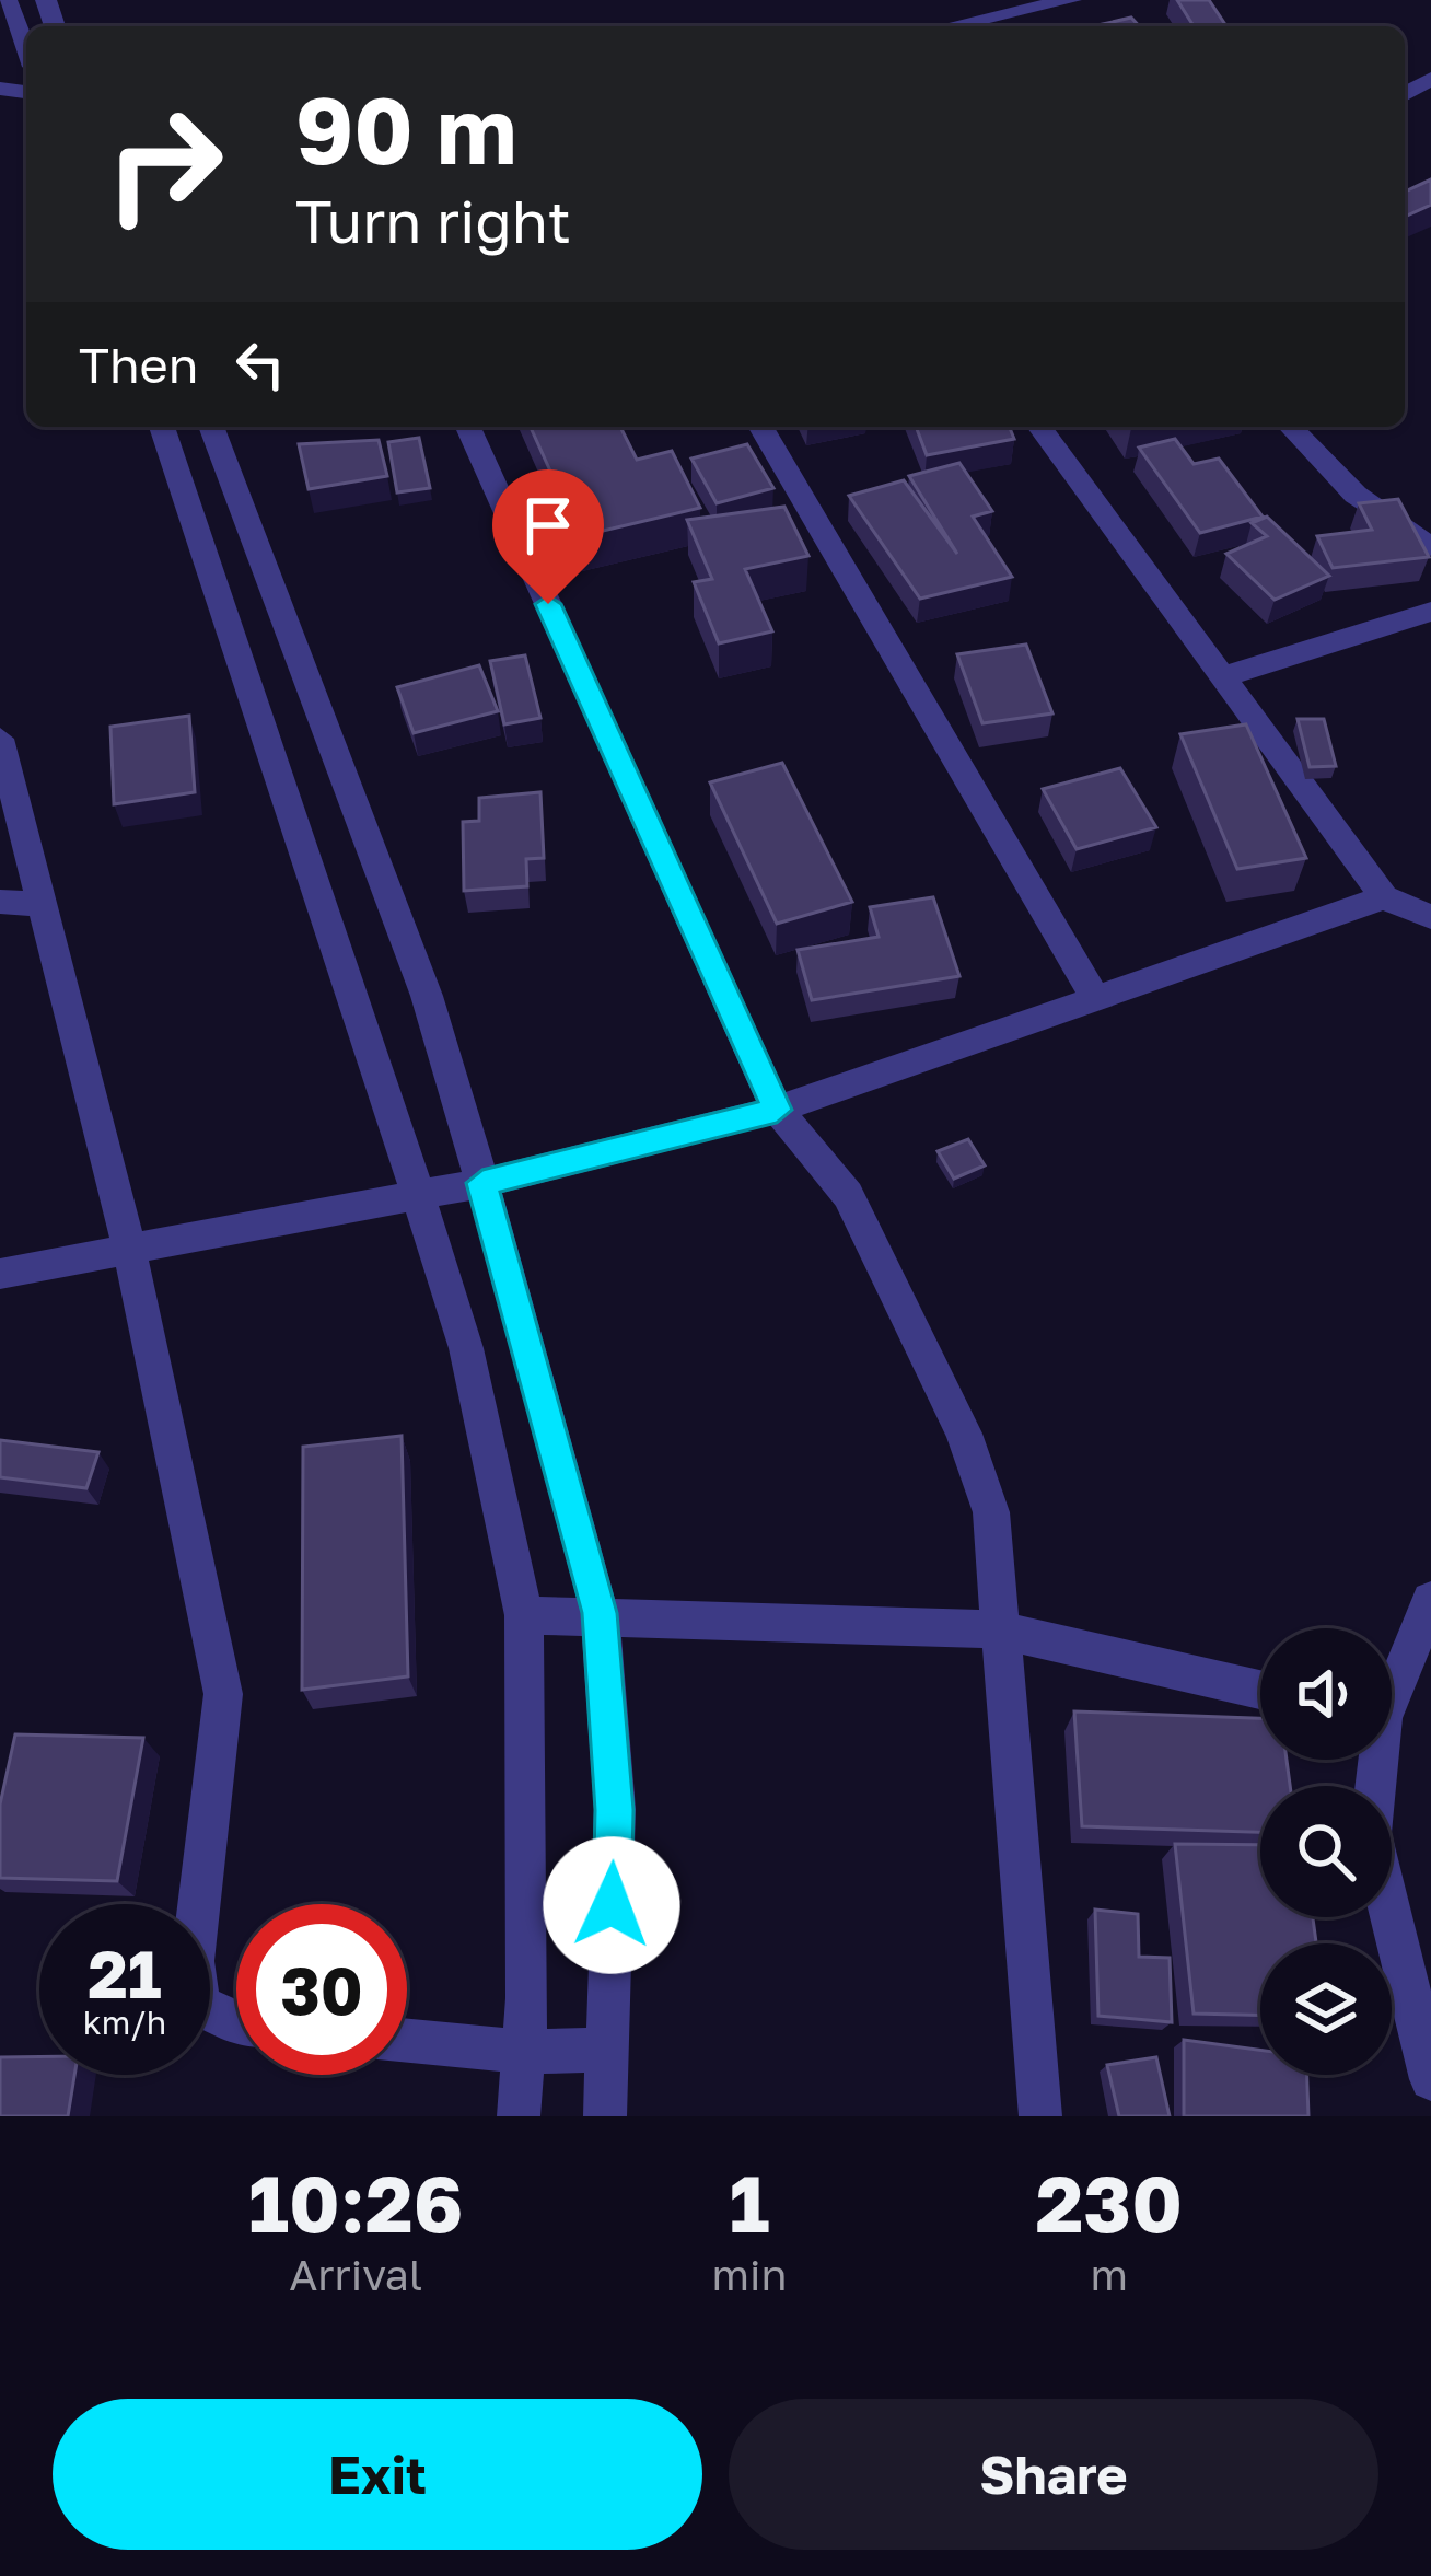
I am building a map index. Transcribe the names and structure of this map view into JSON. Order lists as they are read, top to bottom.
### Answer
{
  "page": {
    "turn": ["90 m", "Turn right"],
    "then": "Then",
    "speed": "21 km/h",
    "limit": "30",
    "eta": [
      "10:26",
      "Arrival",
      "1",
      "min",
      "230",
      "m"
    ],
    "buttons": ["Exit", "Share"]
  }
}
